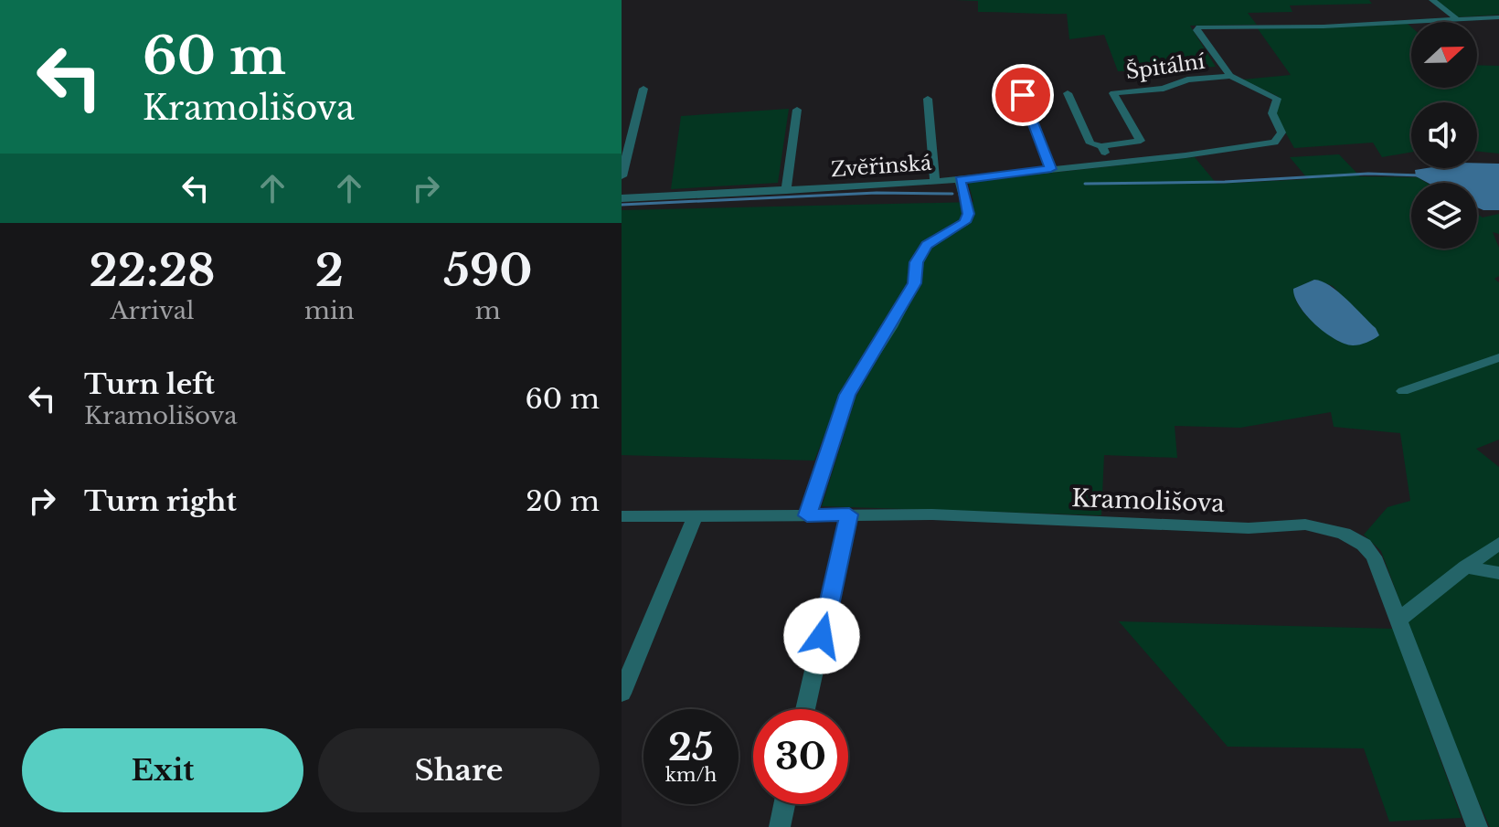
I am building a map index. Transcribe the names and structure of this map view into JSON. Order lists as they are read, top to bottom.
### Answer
{
  "streets": {
    "street": ["Špitální", "Zvěřinská", "Kramolišova"]
  },
  "crossings": [
    ["Špitální", "Zvěřinská"]
  ],
  "north": "right",
  "page": {
    "turn": ["60 m", "Kramolišova"],
    "eta": [
      "22:28",
      "Arrival",
      "2",
      "min",
      "590",
      "m"
    ],
    "list": [
      {
        "name": "Turn left",
        "note": "Kramolišova",
        "value": "60 m"
      },
      {
        "name": "Turn right",
        "value": "20 m"
      }
    ],
    "speed": "25 km/h",
    "limit": "30",
    "buttons": ["Exit", "Share"]
  }
}
